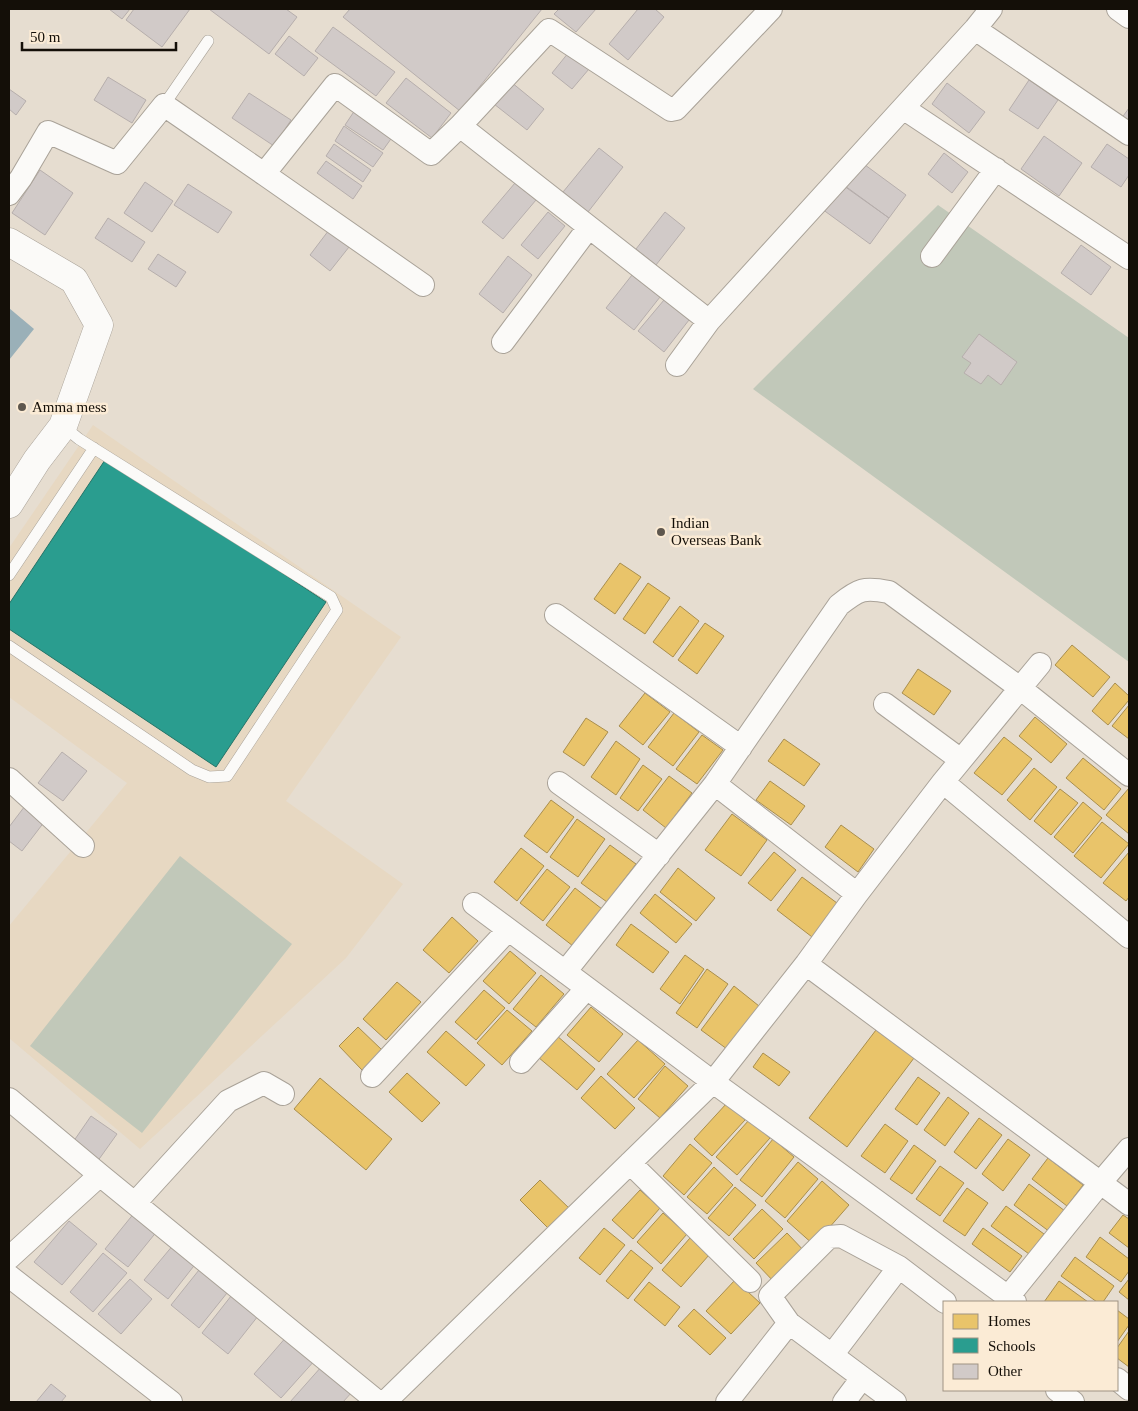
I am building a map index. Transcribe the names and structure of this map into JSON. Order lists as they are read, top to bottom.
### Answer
{
  "places": ["Amma mess", "Indian Overseas Bank"],
  "legend": ["Homes", "Schools", "Other"],
  "scale_bar": "50 m"
}
